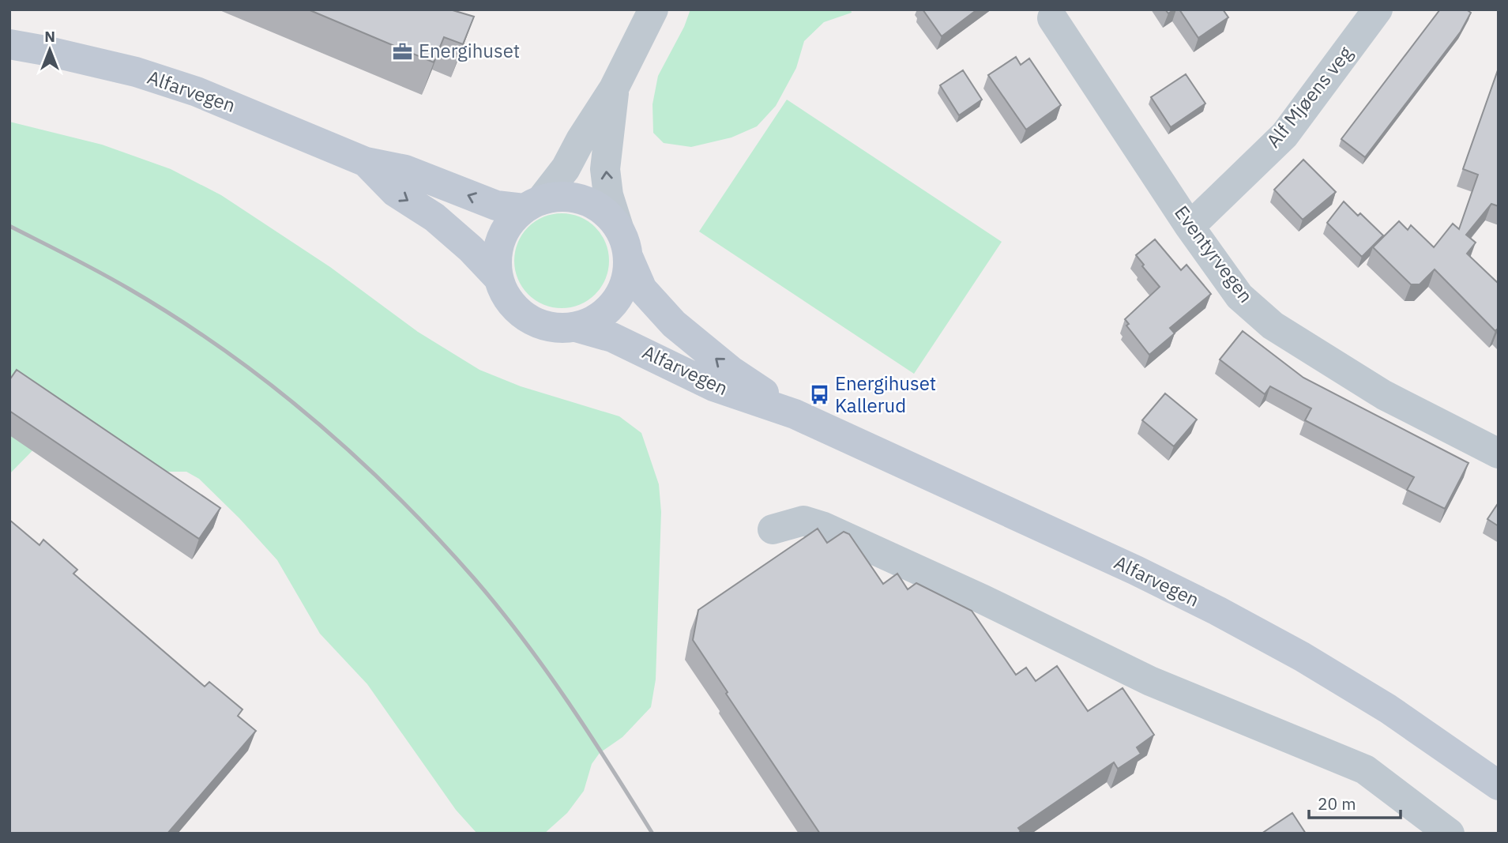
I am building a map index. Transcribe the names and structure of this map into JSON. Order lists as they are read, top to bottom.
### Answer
{
  "streets": {
    "main road": ["Alfarvegen"],
    "street": ["Alf Mjøens veg", "Eventyrvegen"]
  },
  "crossings": [
    ["Alf Mjøens veg", "Eventyrvegen"]
  ],
  "places": {
    "office": ["Energihuset"],
    "bus stop": ["Energihuset Kallerud"]
  },
  "scale_bar": "20 m",
  "north": "top"
}
